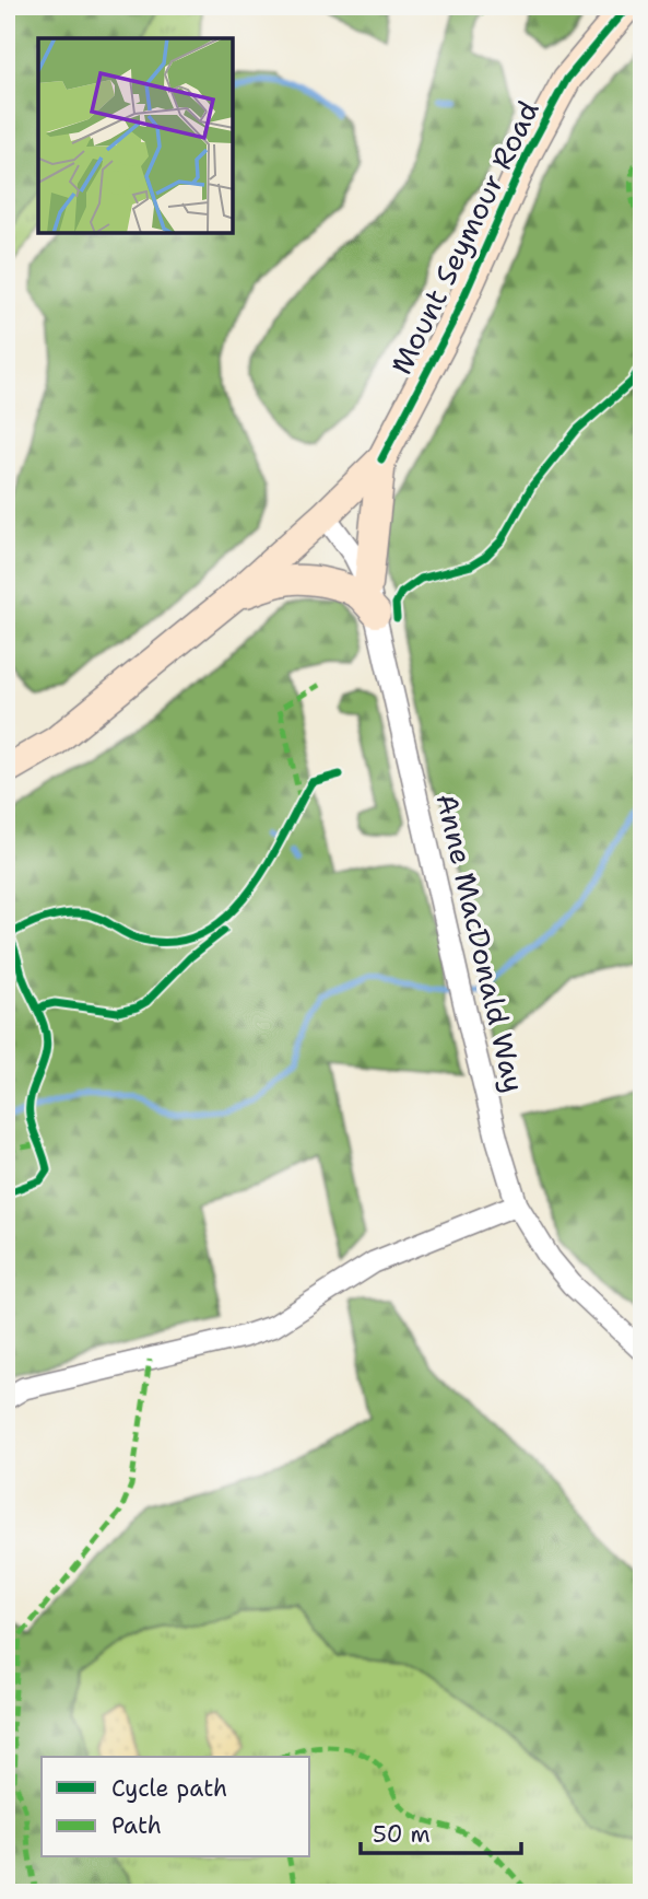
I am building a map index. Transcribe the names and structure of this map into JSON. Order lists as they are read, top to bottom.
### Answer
{
  "streets": {
    "street": ["Mount Seymour Road", "Anne MacDonald Way"]
  },
  "crossings": [
    ["Mount Seymour Road", "Anne MacDonald Way"]
  ],
  "legend": ["Cycle path", "Path"],
  "scale_bar": "50 m"
}
